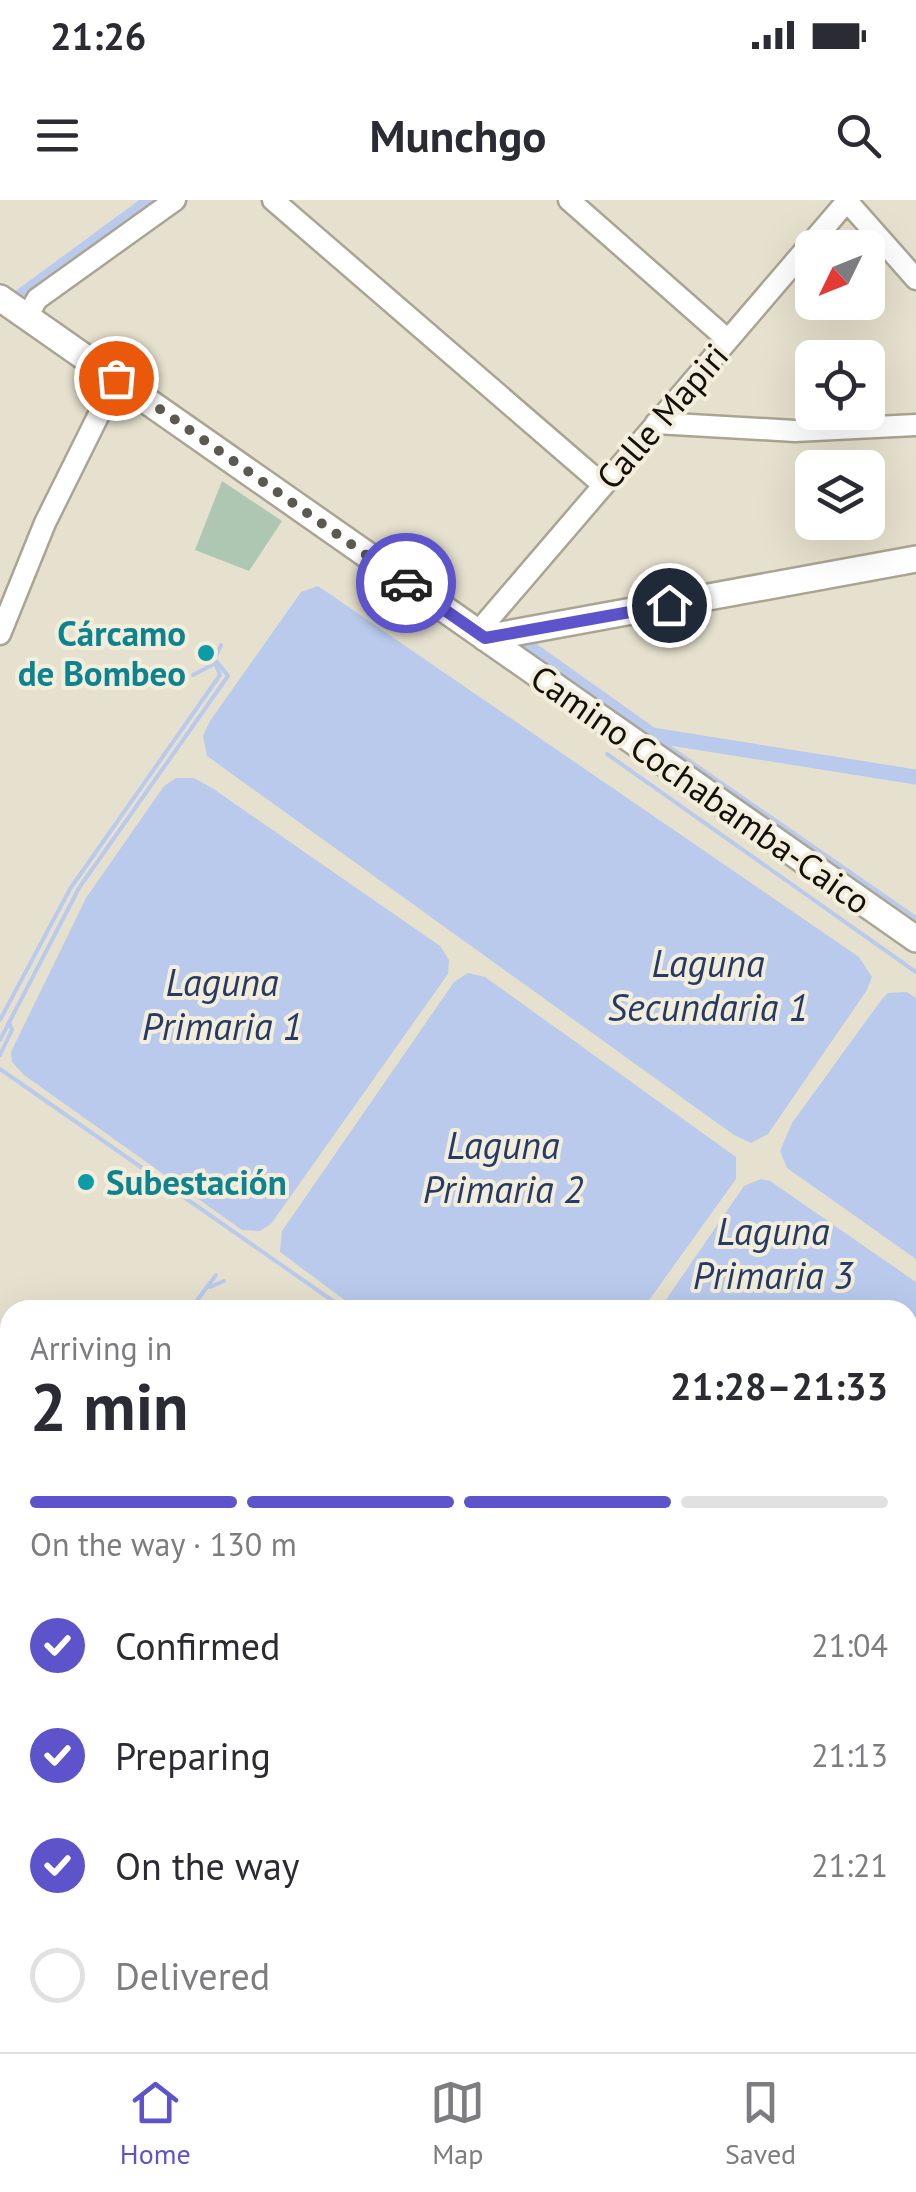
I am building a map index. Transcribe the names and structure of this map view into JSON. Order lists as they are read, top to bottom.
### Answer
{
  "streets": {
    "main road": ["Camino Cochabamba-Caico"],
    "street": ["Calle Mapiri"]
  },
  "crossings": [
    ["Calle Mapiri", "Camino Cochabamba-Caico"]
  ],
  "water": [
    "Laguna Secundaria 1",
    "Laguna Primaria 1",
    "Laguna Primaria 2",
    "Laguna Primaria 3"
  ],
  "places": ["Cárcamo de Bombeo", "Subestación"],
  "north": "bottom left",
  "page": {
    "status": "21:26",
    "header": "Munchgo",
    "heading": ["2 min", "Arriving in", "21:28–21:33"],
    "bar": "On the way · 130 m",
    "list": [
      ["Confirmed", "21:04"],
      ["Preparing", "21:13"],
      ["On the way", "21:21"],
      "Delivered"
    ],
    "tabs": ["Home", "Map", "Saved"]
  }
}
